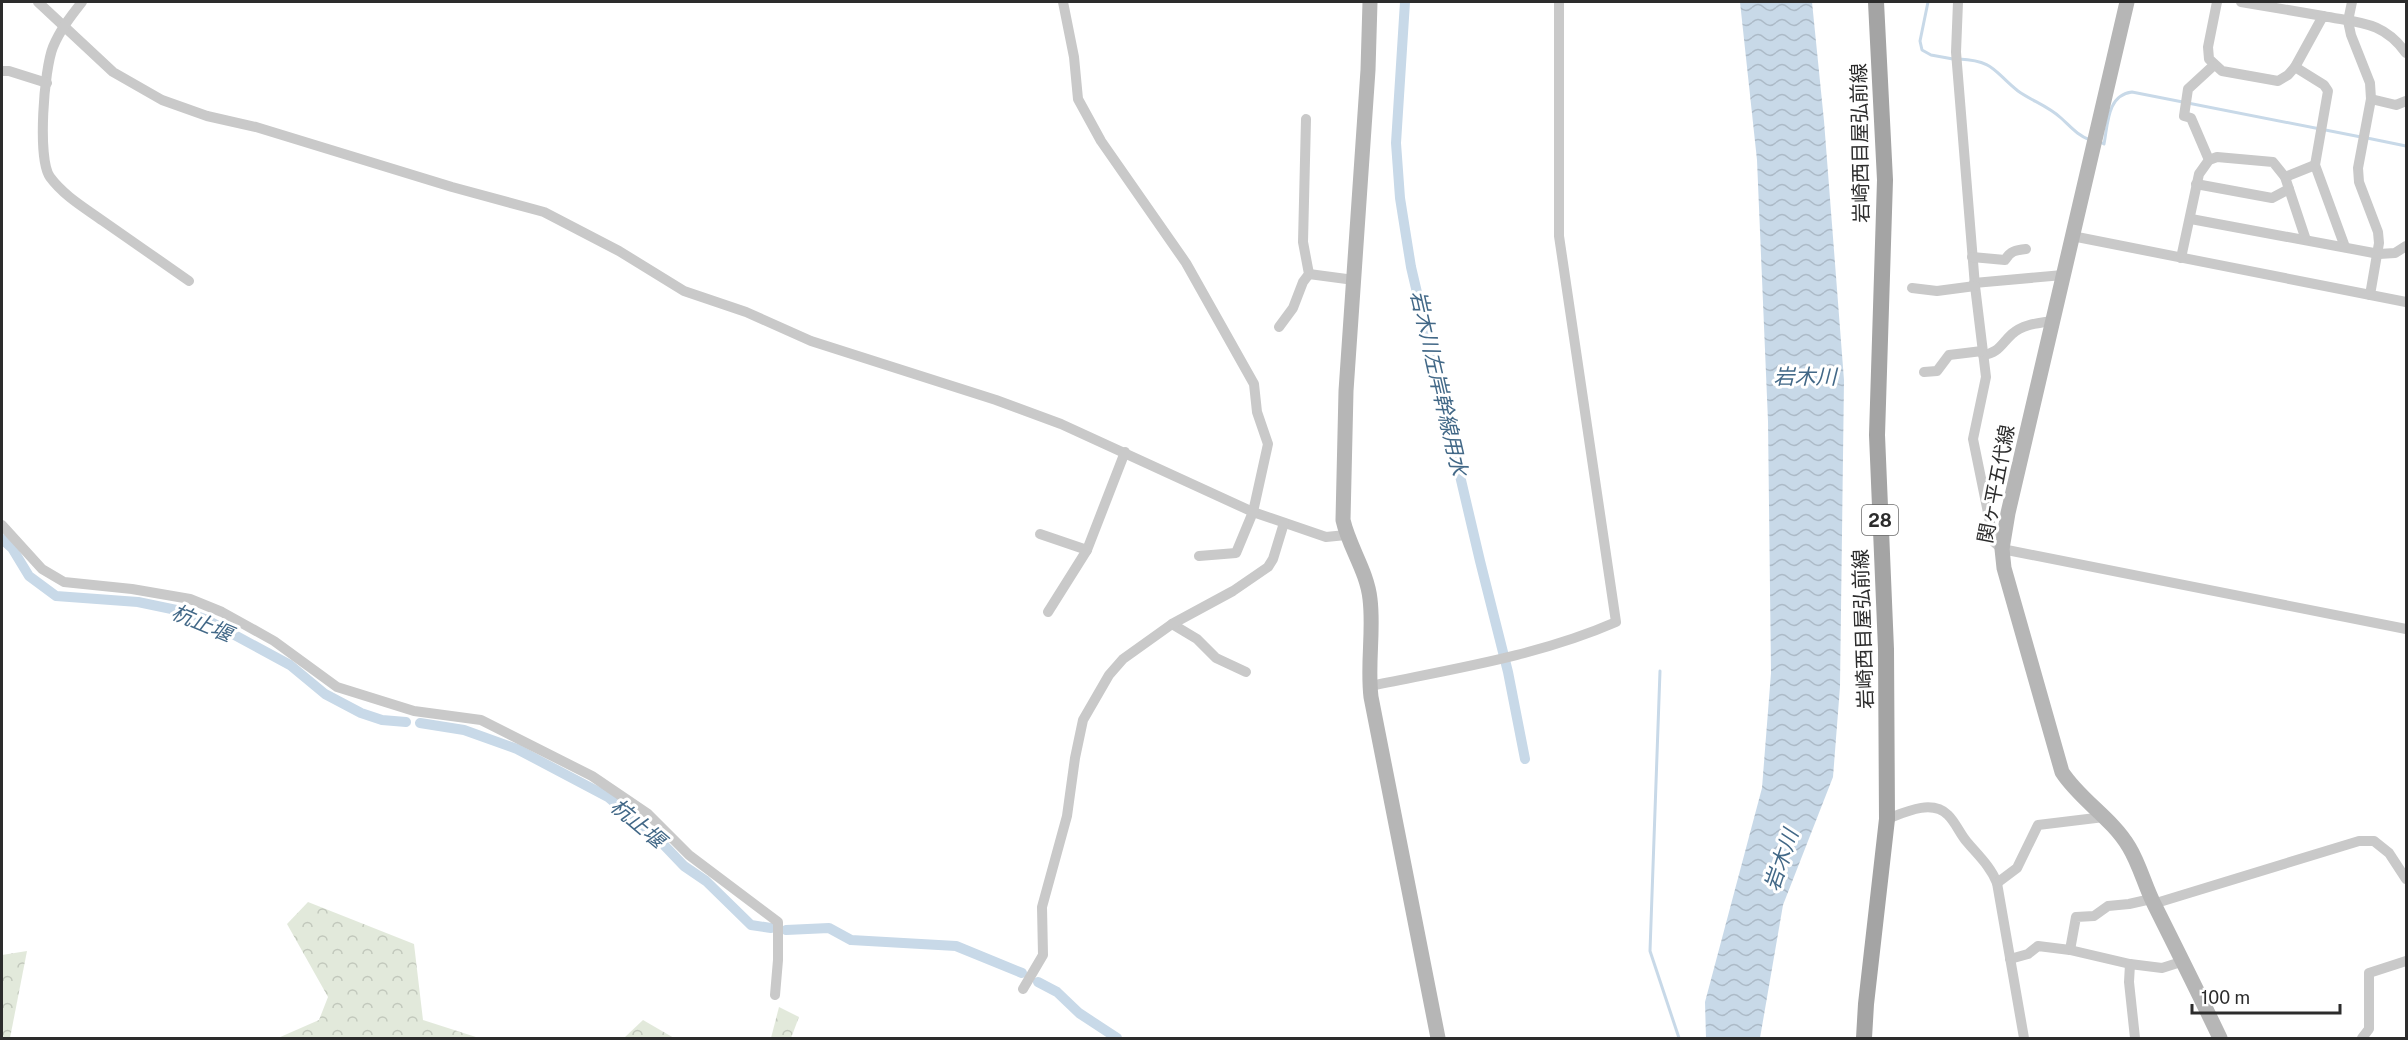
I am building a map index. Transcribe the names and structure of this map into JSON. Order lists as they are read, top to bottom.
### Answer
{
  "streets": {
    "main road": ["岩崎西目屋弘前線", "関ヶ平五代線", "28"]
  },
  "water": ["岩木川", "岩木川左岸幹線用水", "杭止堰"],
  "scale_bar": "100 m"
}
